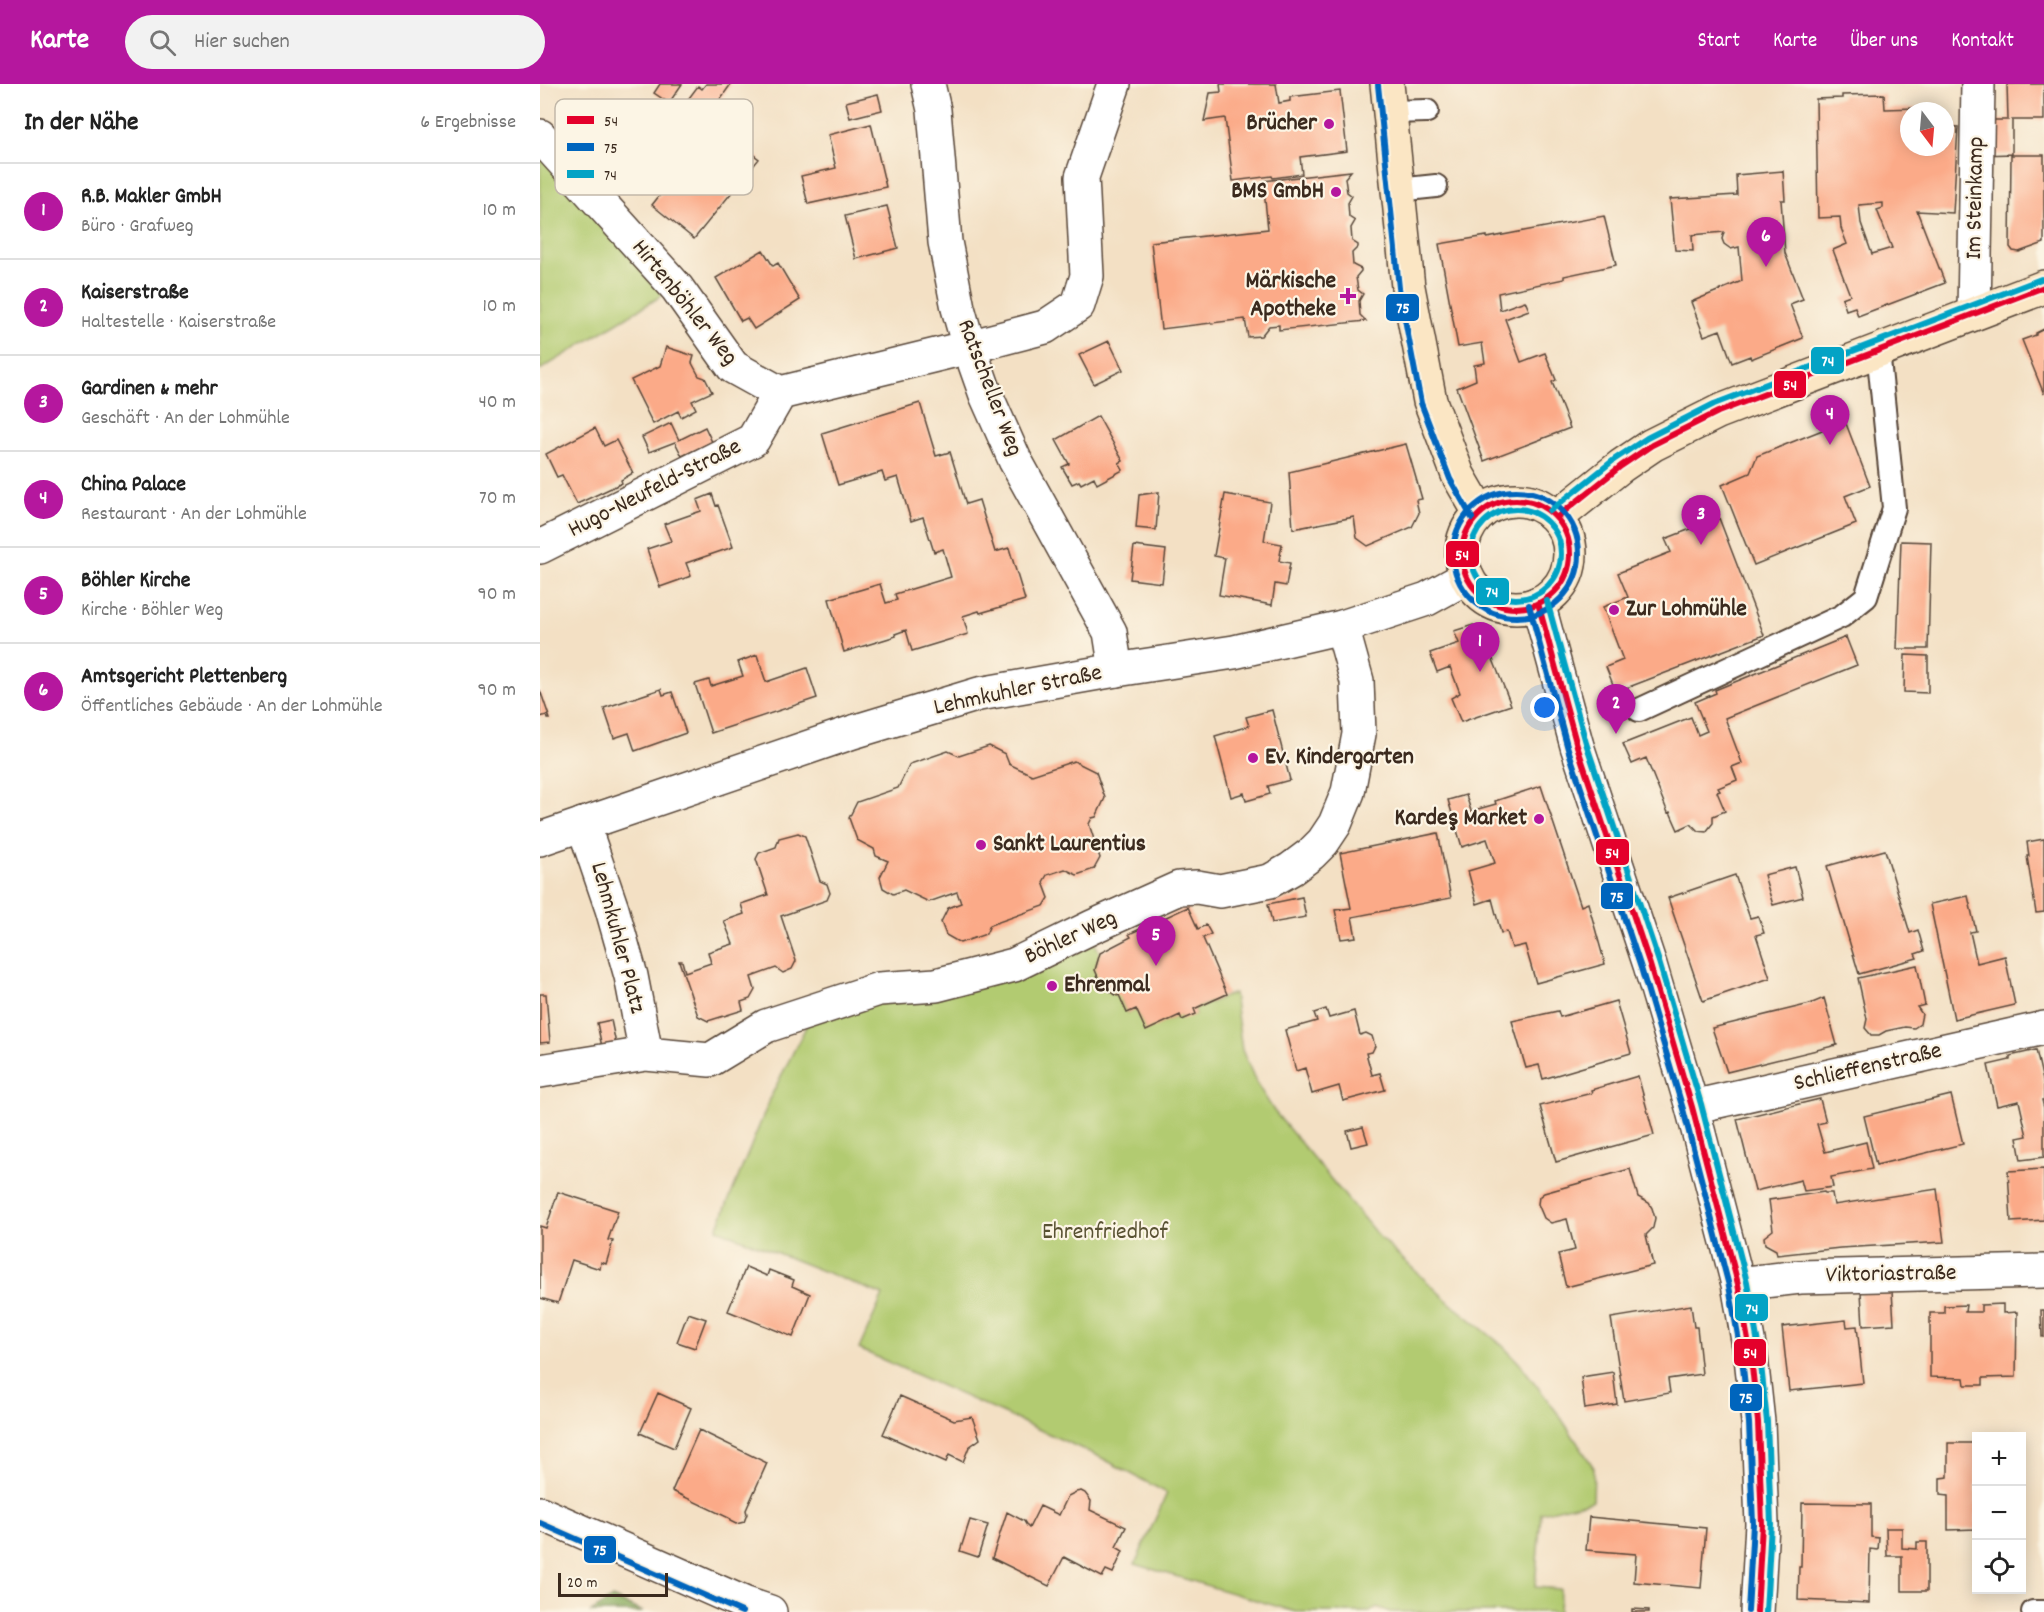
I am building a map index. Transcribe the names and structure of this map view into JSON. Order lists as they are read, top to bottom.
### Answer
{
  "streets": {
    "street": [
      "Im Steinkamp",
      "Hirtenböhler Weg",
      "Ratscheller Weg",
      "Hugo-Neufeld-Straße",
      "Lehmkuhler Straße",
      "Lehmkuhler Platz",
      "Böhler Weg",
      "Schlieffenstraße",
      "Viktoriastraße"
    ]
  },
  "crossings": [
    ["Hirtenböhler Weg", "Hugo-Neufeld-Straße"],
    ["Ratscheller Weg", "Lehmkuhler Straße"],
    ["Lehmkuhler Straße", "Lehmkuhler Platz"],
    ["Lehmkuhler Straße", "Böhler Weg"],
    ["Lehmkuhler Platz", "Böhler Weg"]
  ],
  "parks": ["Ehrenfriedhof"],
  "places": {
    "other": [
      "Brücher",
      "BMS GmbH",
      "Zur Lohmühle",
      "Ev. Kindergarten",
      "Kardeş Market",
      "Sankt Laurentius",
      "Ehrenmal"
    ],
    "health": ["Märkische Apotheke"]
  },
  "lines": ["transit line 75", "transit line 74", "transit line 54"],
  "legend": ["54", "75", "74"],
  "scale_bar": "20 m",
  "north": "bottom",
  "page": {
    "header": "Karte",
    "search": "Hier suchen",
    "nav": [
      "Start",
      "Karte",
      "Über uns",
      "Kontakt"
    ],
    "heading": ["In der Nähe", "6 Ergebnisse"],
    "list": [
      {
        "mark": "1",
        "name": "R.B. Makler GmbH",
        "note": "Büro · Grafweg",
        "value": "10 m"
      },
      {
        "mark": "2",
        "name": "Kaiserstraße",
        "note": "Haltestelle · Kaiserstraße",
        "value": "10 m"
      },
      {
        "mark": "3",
        "name": "Gardinen & mehr",
        "note": "Geschäft · An der Lohmühle",
        "value": "40 m"
      },
      {
        "mark": "4",
        "name": "China Palace",
        "note": "Restaurant · An der Lohmühle",
        "value": "70 m"
      },
      {
        "mark": "5",
        "name": "Böhler Kirche",
        "note": "Kirche · Böhler Weg",
        "value": "90 m"
      },
      {
        "mark": "6",
        "name": "Amtsgericht Plettenberg",
        "note": "Öffentliches Gebäude · An der Lohmühle",
        "value": "90 m"
      }
    ],
    "pins": [
      "6",
      "4",
      "3",
      "1",
      "2",
      "5"
    ],
    "map_buttons": ["+", "−"],
    "scale": "20 m"
  }
}
